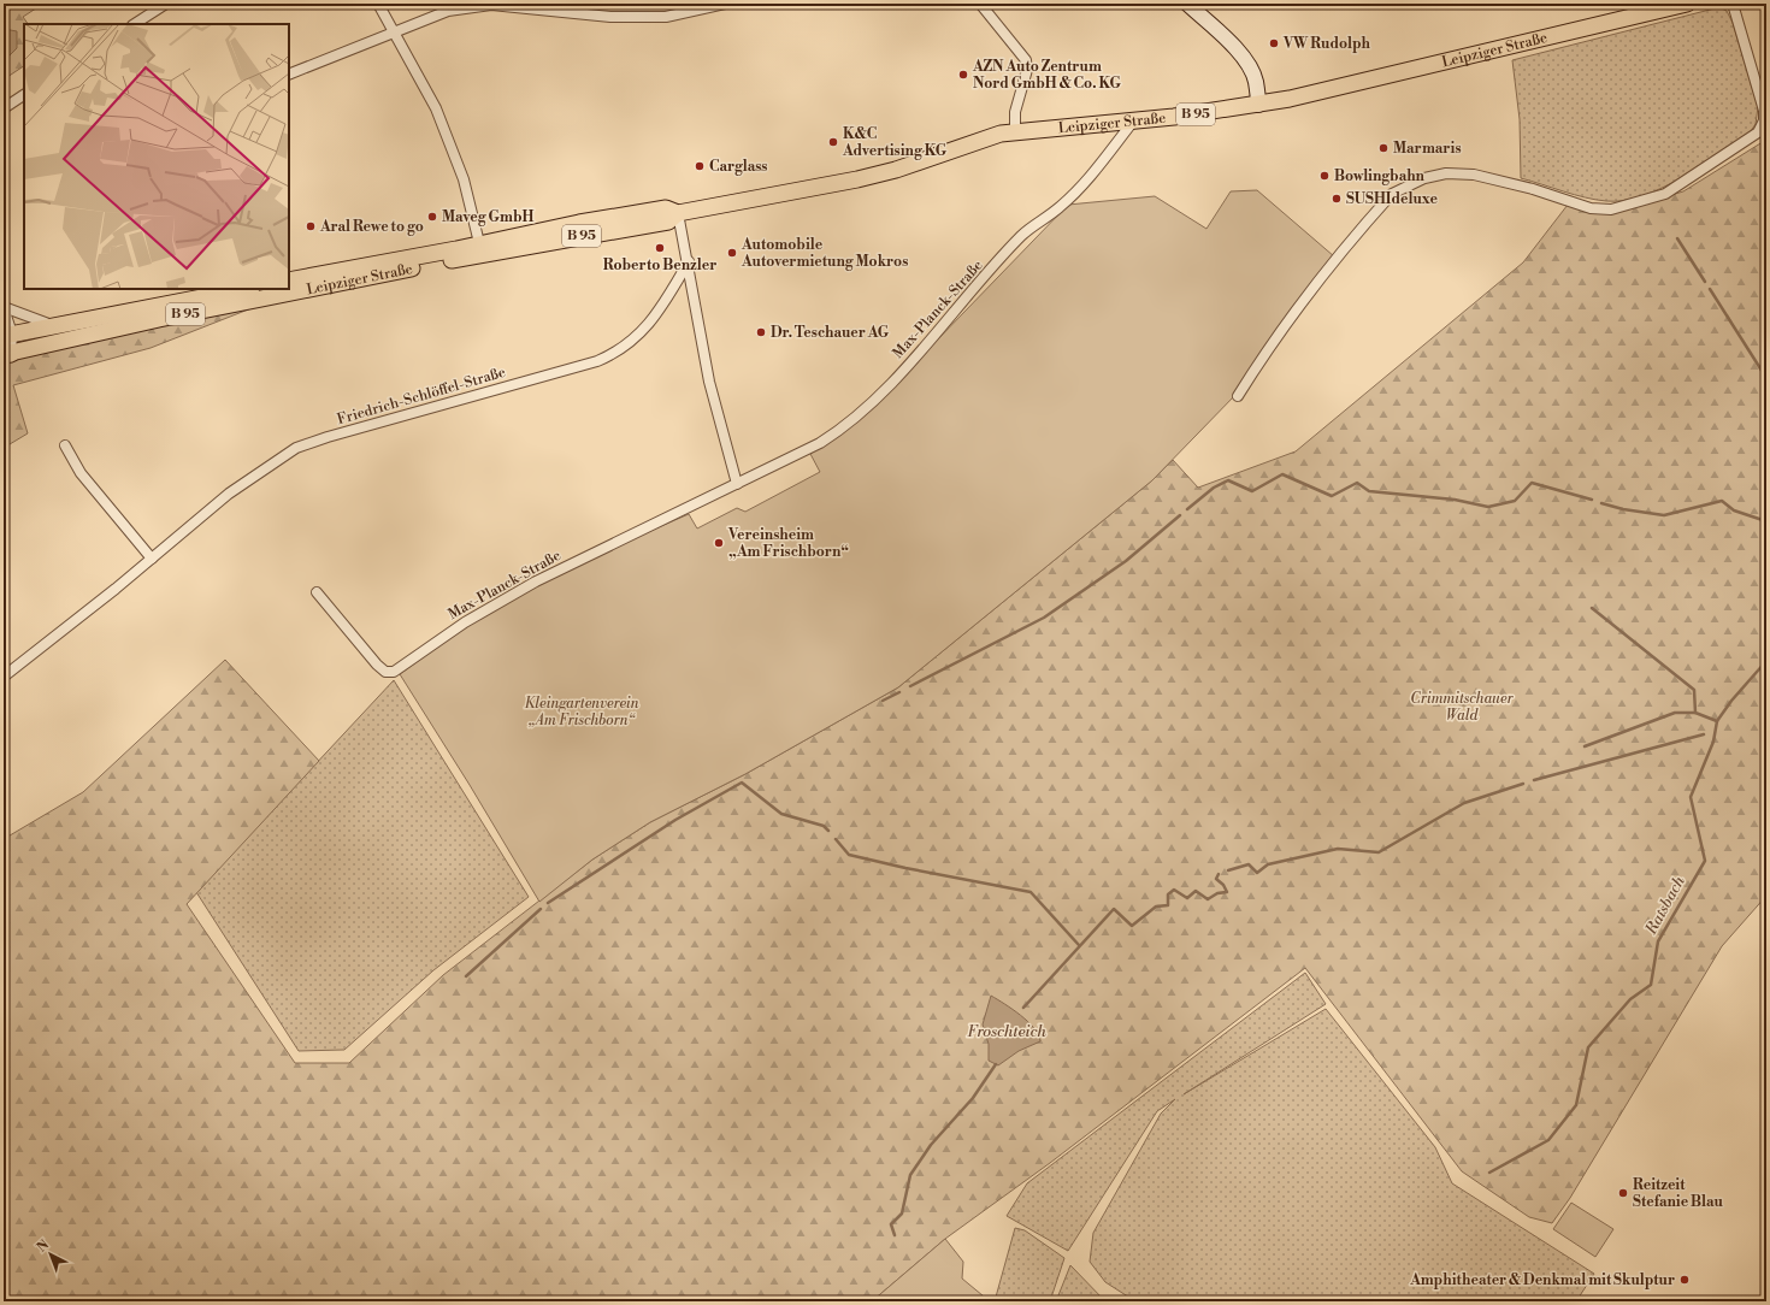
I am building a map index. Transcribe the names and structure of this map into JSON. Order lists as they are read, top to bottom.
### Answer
{
  "streets": {
    "main road": ["Leipziger Straße", "B 95"],
    "street": ["Max-Planck-Straße", "Friedrich-Schlöffel-Straße"]
  },
  "crossings": [
    ["Leipziger Straße", "B 95"],
    ["Leipziger Straße", "Max-Planck-Straße"]
  ],
  "water": ["Ratsbach", "Froschteich"],
  "parks": ["Crimmitschauer Wald", "Kleingartenverein „Am Frischborn“"],
  "places": [
    "VW Rudolph",
    "AZN Auto Zentrum Nord GmbH & Co. KG",
    "K&C Advertising KG",
    "Marmaris",
    "Carglass",
    "Bowlingbahn",
    "SUSHIdeluxe",
    "Maveg GmbH",
    "Aral Rewe to go",
    "Roberto Benzler",
    "Automobile Autovermietung Mokros",
    "Dr. Teschauer AG",
    "Vereinsheim „Am Frischborn“",
    "Reitzeit Stefanie Blau",
    "Amphitheater & Denkmal mit Skulptur"
  ],
  "north": "top left"
}
